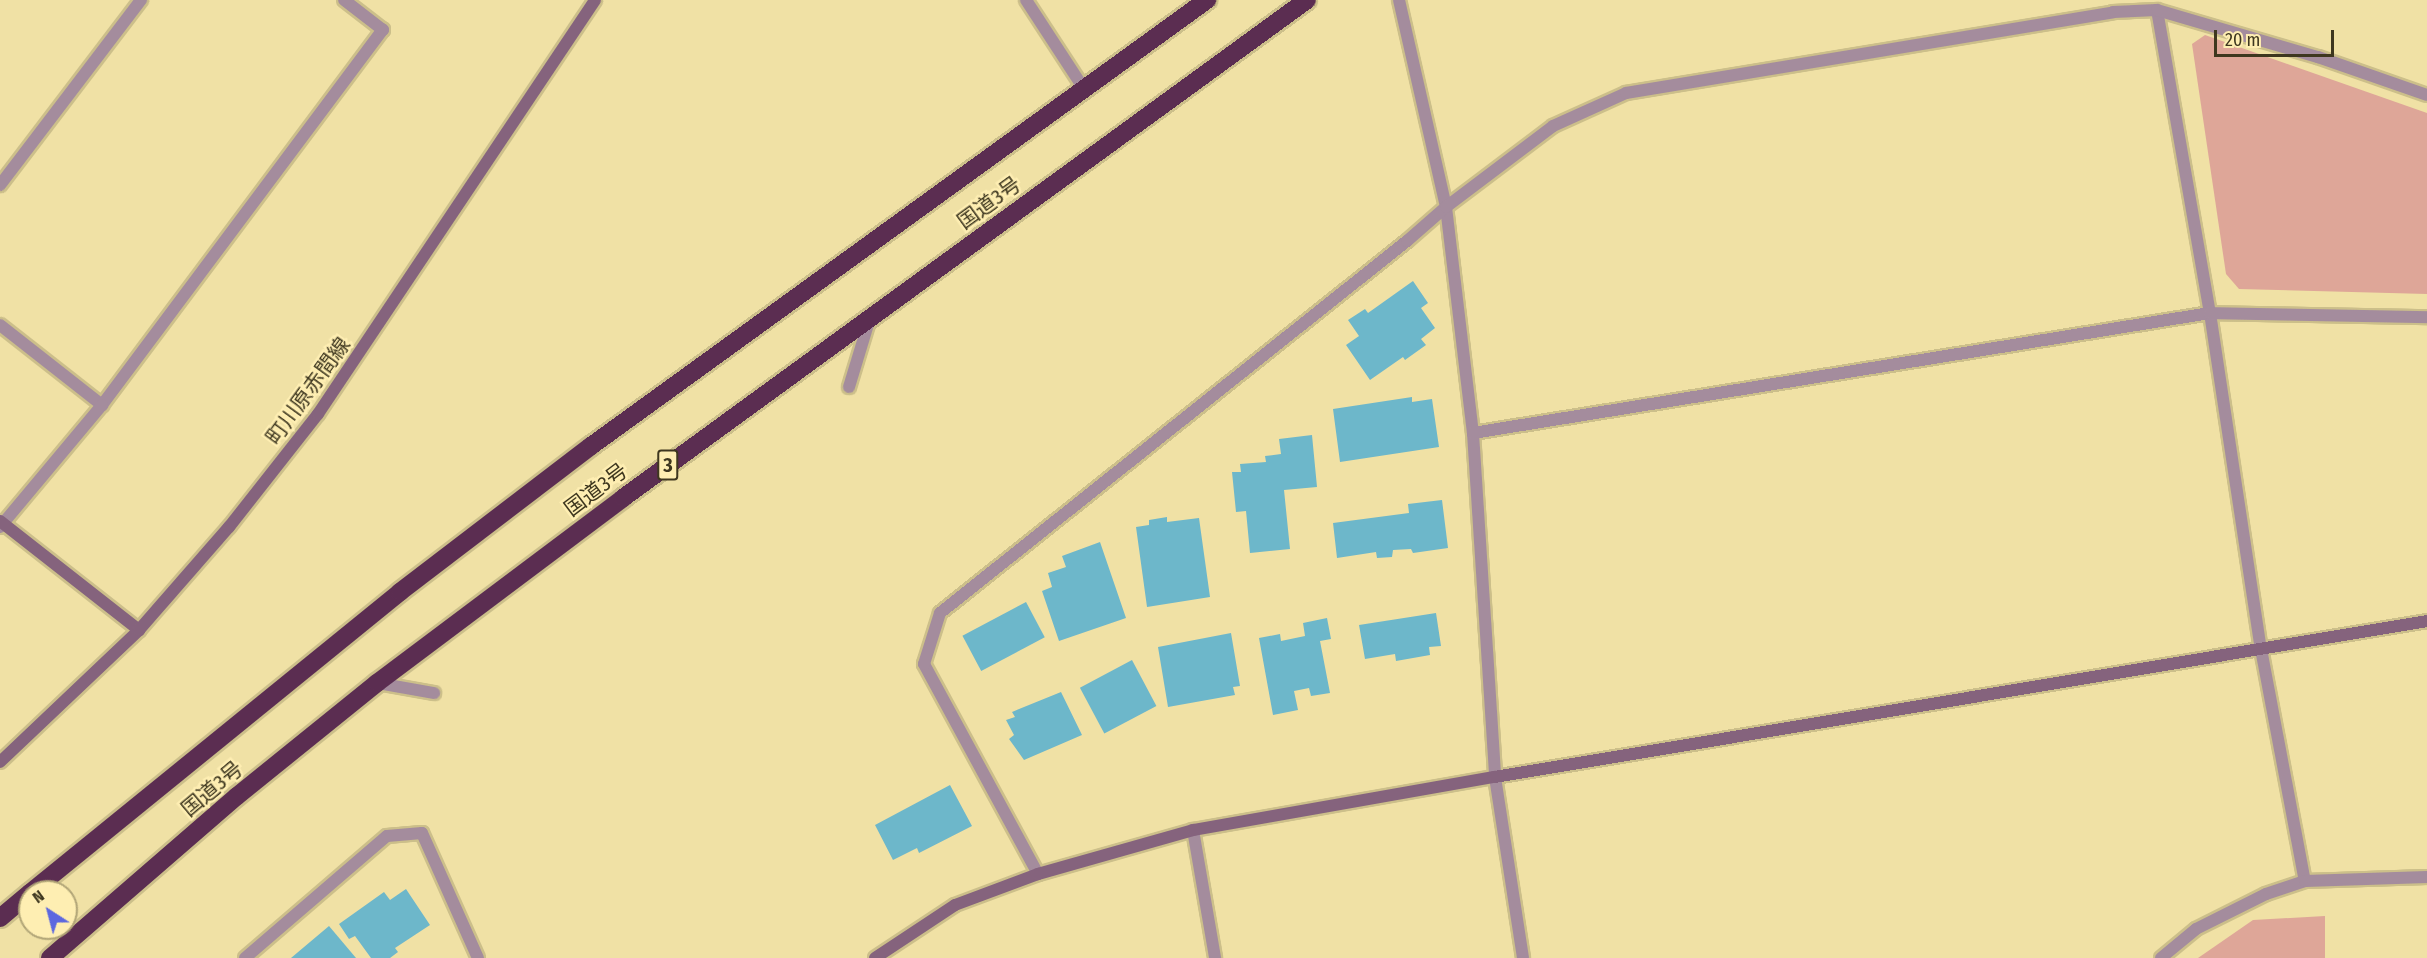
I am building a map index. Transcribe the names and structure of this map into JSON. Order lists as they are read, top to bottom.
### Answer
{
  "streets": {
    "highway": ["国道3号", "3"],
    "street": ["町川原赤間線"]
  },
  "scale_bar": "20 m",
  "north": "top left"
}
